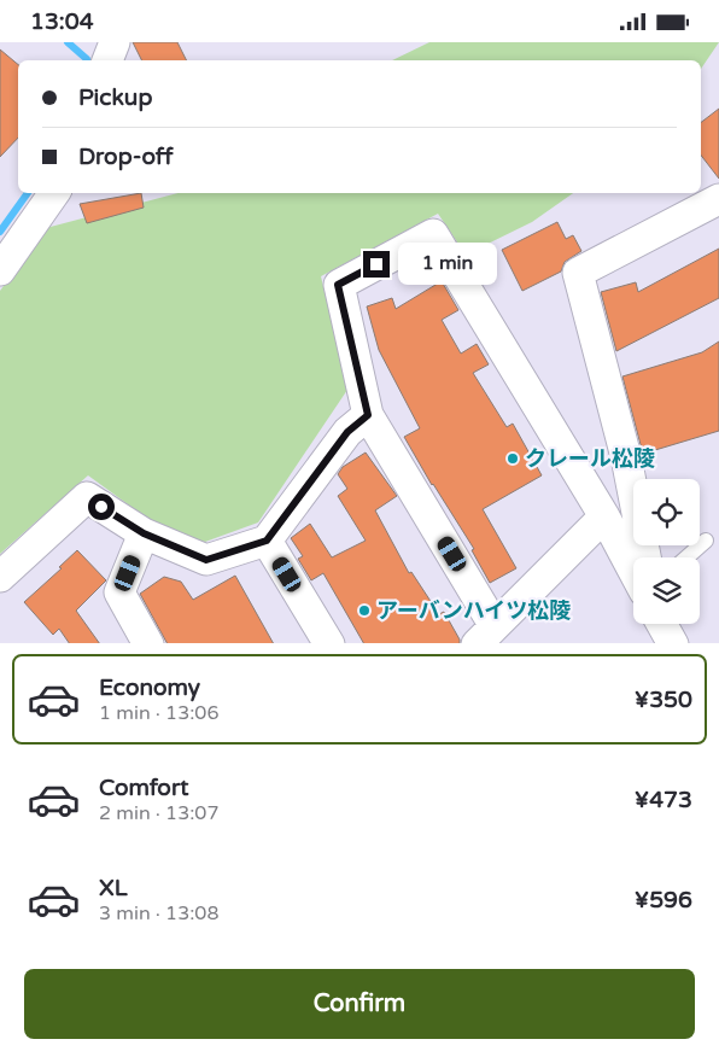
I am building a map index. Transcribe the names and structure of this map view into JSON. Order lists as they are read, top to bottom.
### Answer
{
  "places": ["クレール松陵", "アーバンハイツ松陵"],
  "page": {
    "status": "13:04",
    "banner": ["Pickup", "Drop-off"],
    "bubble": "1 min",
    "list": [
      {
        "name": "Economy",
        "note": "1 min · 13:06",
        "value": "¥350"
      },
      {
        "name": "Comfort",
        "note": "2 min · 13:07",
        "value": "¥473"
      },
      {
        "name": "XL",
        "note": "3 min · 13:08",
        "value": "¥596"
      }
    ],
    "buttons": "Confirm"
  }
}
